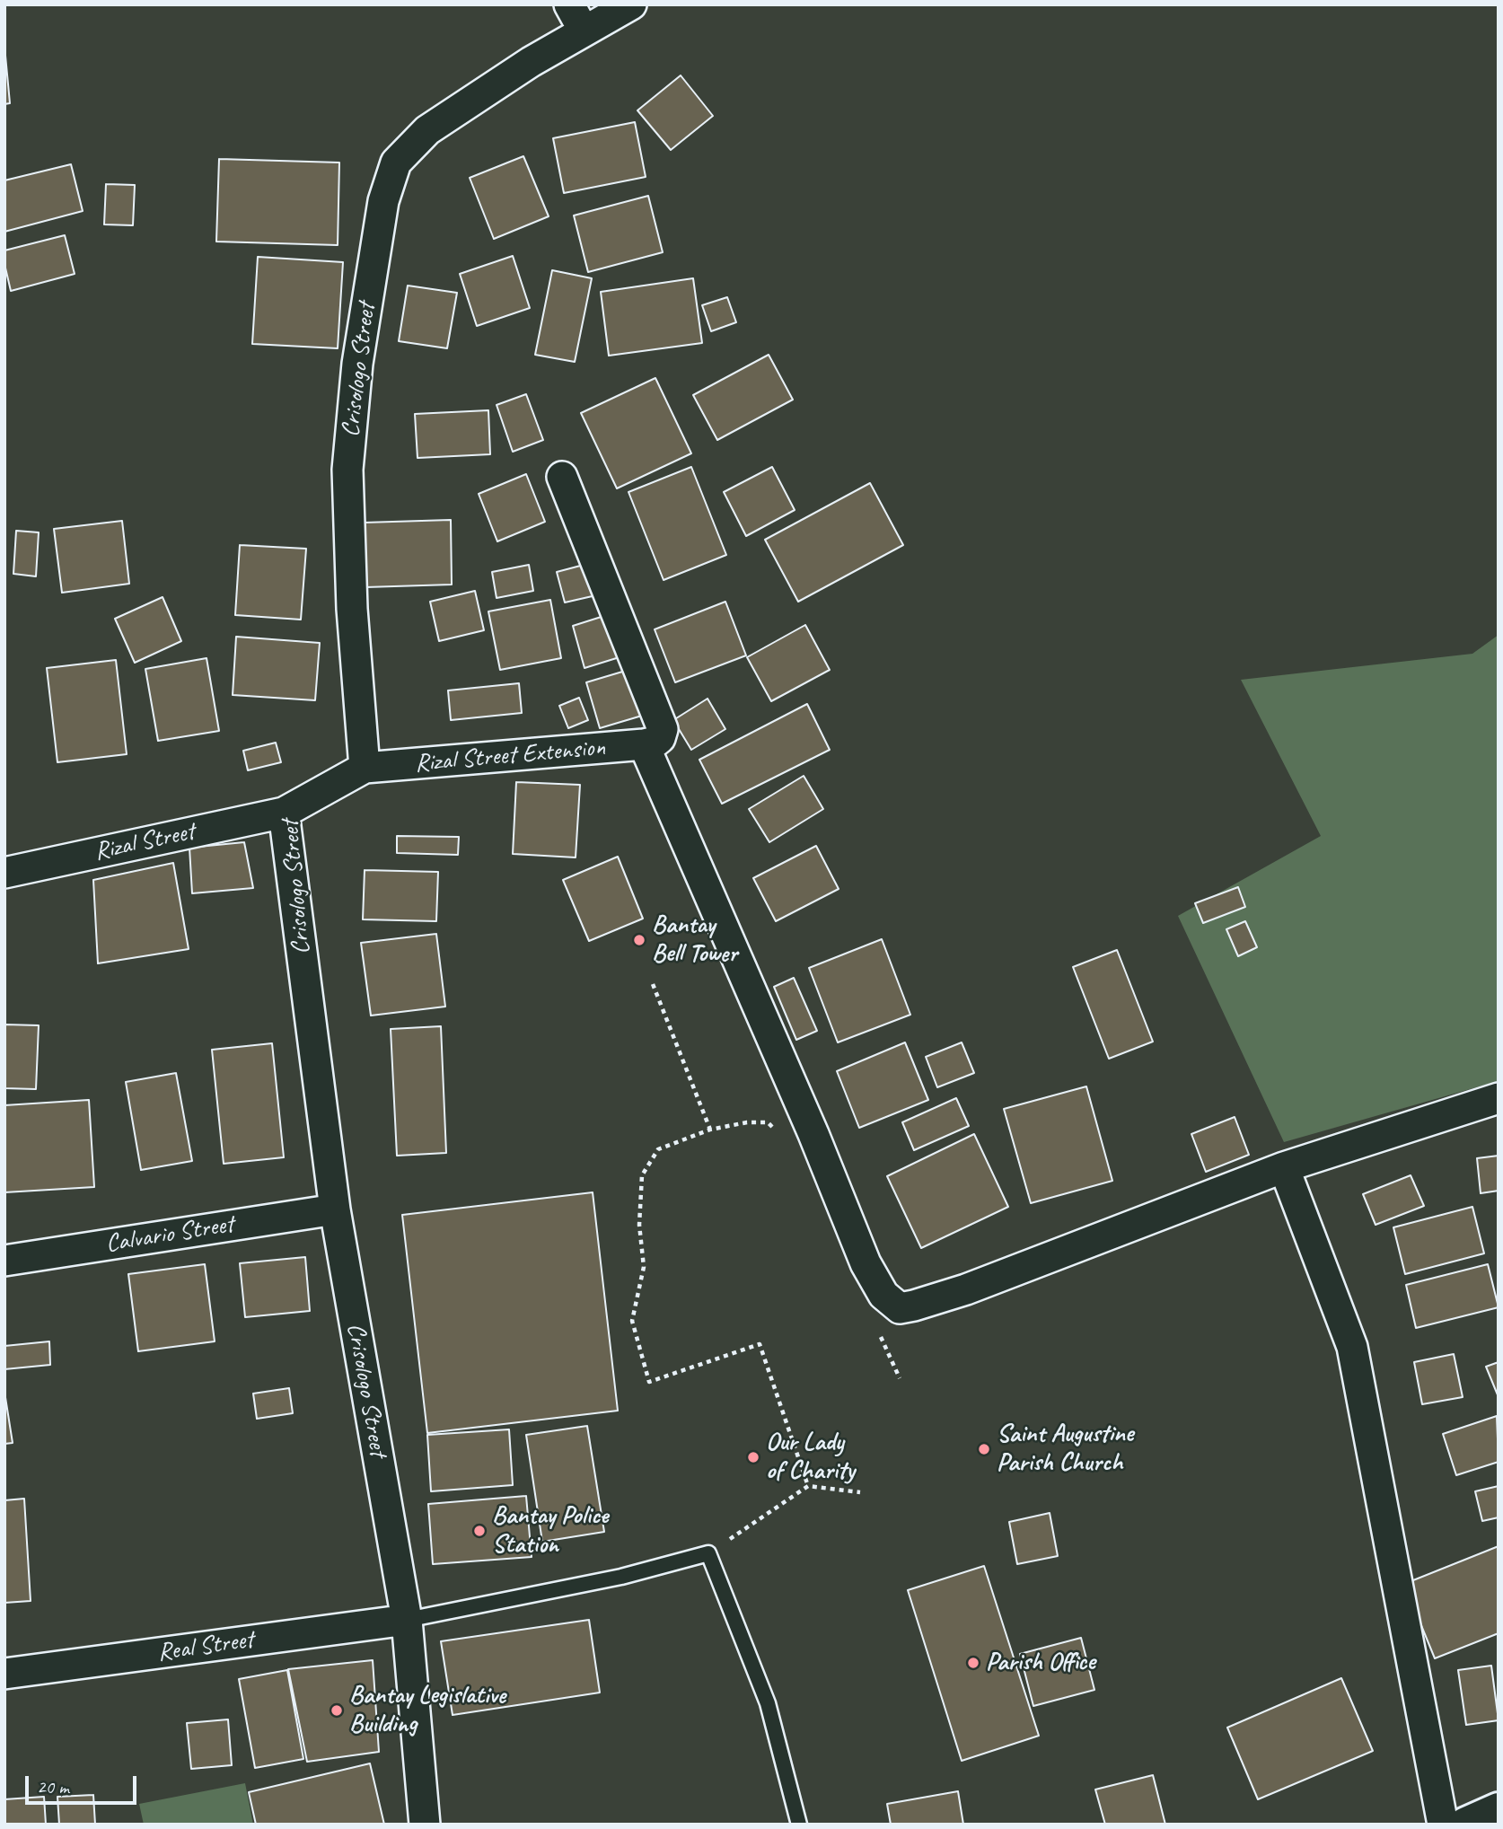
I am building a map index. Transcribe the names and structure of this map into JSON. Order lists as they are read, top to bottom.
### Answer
{
  "streets": {
    "street": [
      "Crisologo Street",
      "Rizal Street Extension",
      "Rizal Street",
      "Calvario Street",
      "Real Street"
    ]
  },
  "crossings": [
    ["Crisologo Street", "Rizal Street Extension"],
    ["Crisologo Street", "Rizal Street"],
    ["Crisologo Street", "Calvario Street"],
    ["Crisologo Street", "Real Street"]
  ],
  "places": [
    "Bantay Bell Tower",
    "Saint Augustine Parish Church",
    "Our Lady of Charity",
    "Bantay Police Station",
    "Parish Office",
    "Bantay Legislative Building"
  ],
  "scale_bar": "20 m"
}
